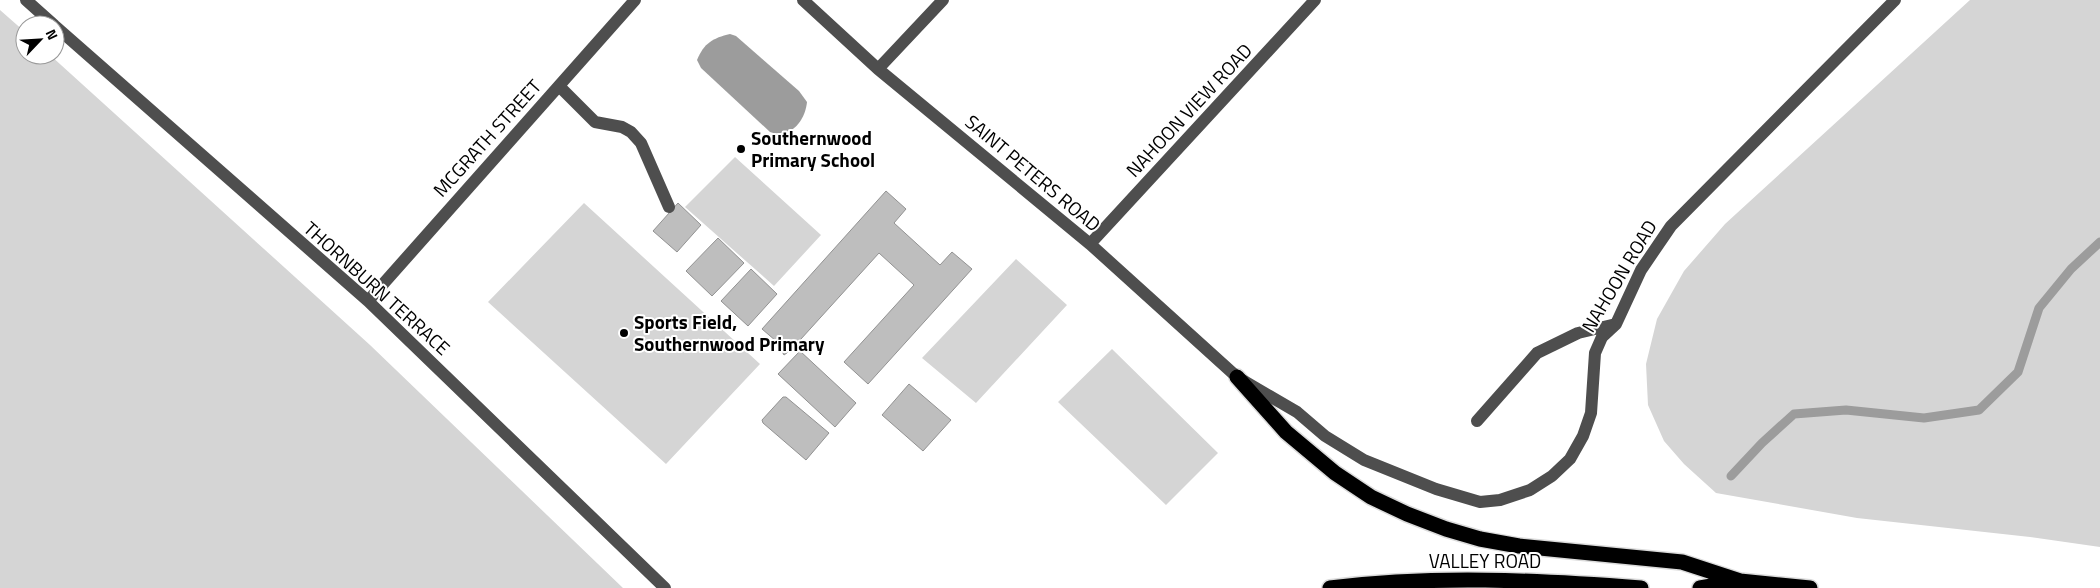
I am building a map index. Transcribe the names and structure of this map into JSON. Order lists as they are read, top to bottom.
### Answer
{
  "streets": {
    "highway": ["VALLEY ROAD"],
    "street": [
      "NAHOON VIEW ROAD",
      "MCGRATH STREET",
      "SAINT PETERS ROAD",
      "NAHOON ROAD",
      "THORNBURN TERRACE"
    ]
  },
  "crossings": [
    ["NAHOON VIEW ROAD", "SAINT PETERS ROAD"],
    ["MCGRATH STREET", "THORNBURN TERRACE"],
    ["SAINT PETERS ROAD", "NAHOON ROAD"]
  ],
  "places": ["Southernwood Primary School", "Sports Field, Southernwood Primary"],
  "north": "top right"
}
